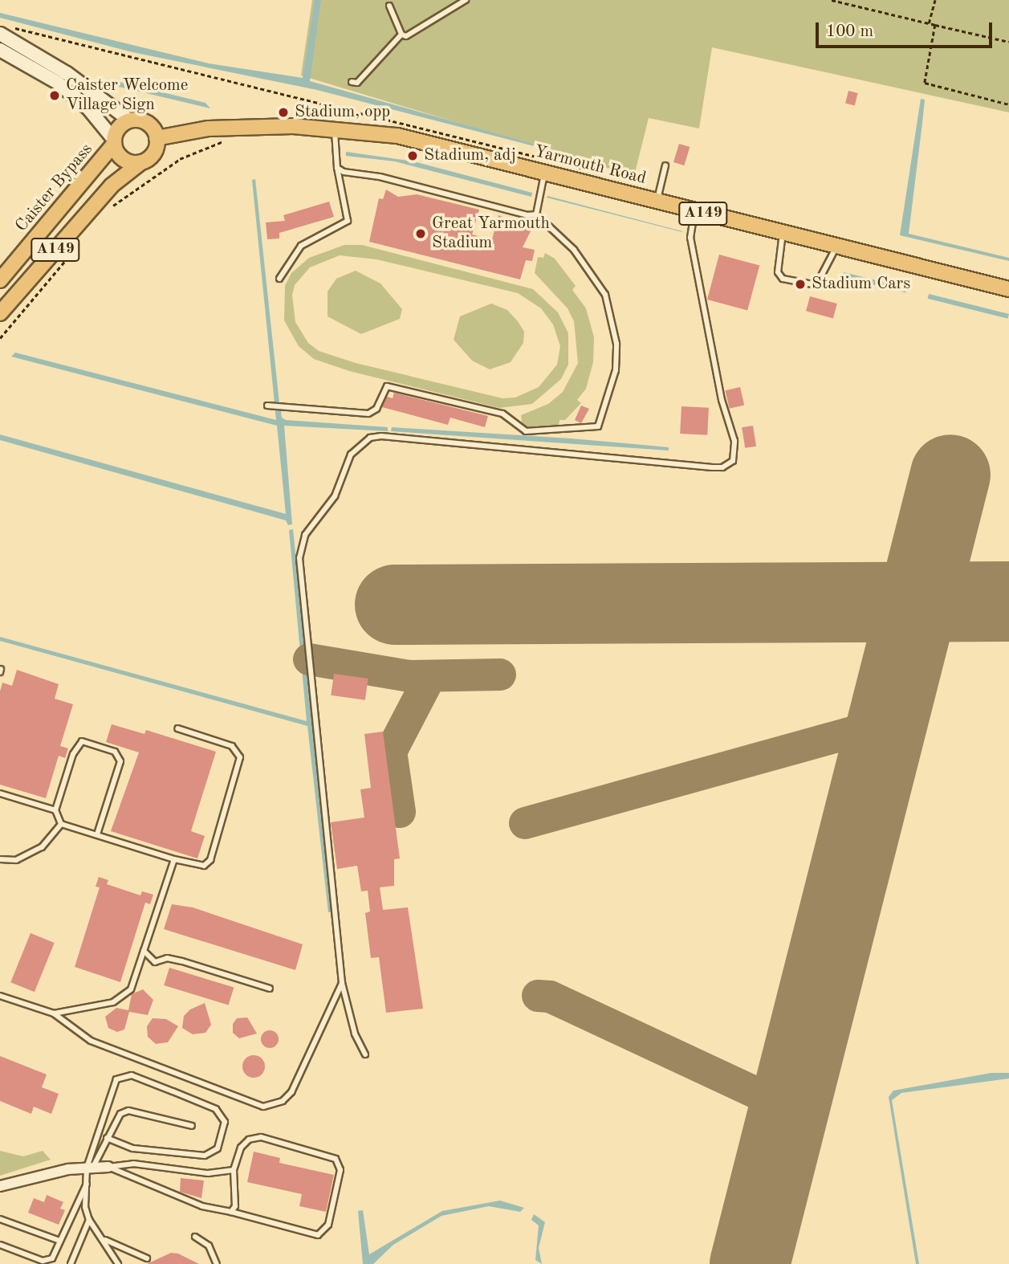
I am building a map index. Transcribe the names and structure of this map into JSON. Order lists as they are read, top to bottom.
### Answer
{
  "streets": {
    "main road": ["Yarmouth Road", "Caister Bypass", "A149"]
  },
  "crossings": [
    ["Yarmouth Road", "Caister Bypass"],
    ["Yarmouth Road", "A149"],
    ["Caister Bypass", "A149"]
  ],
  "places": [
    "Caister Welcome Village Sign",
    "Stadium, opp",
    "Stadium, adj",
    "Great Yarmouth Stadium",
    "Stadium Cars"
  ],
  "scale_bar": "100 m"
}
